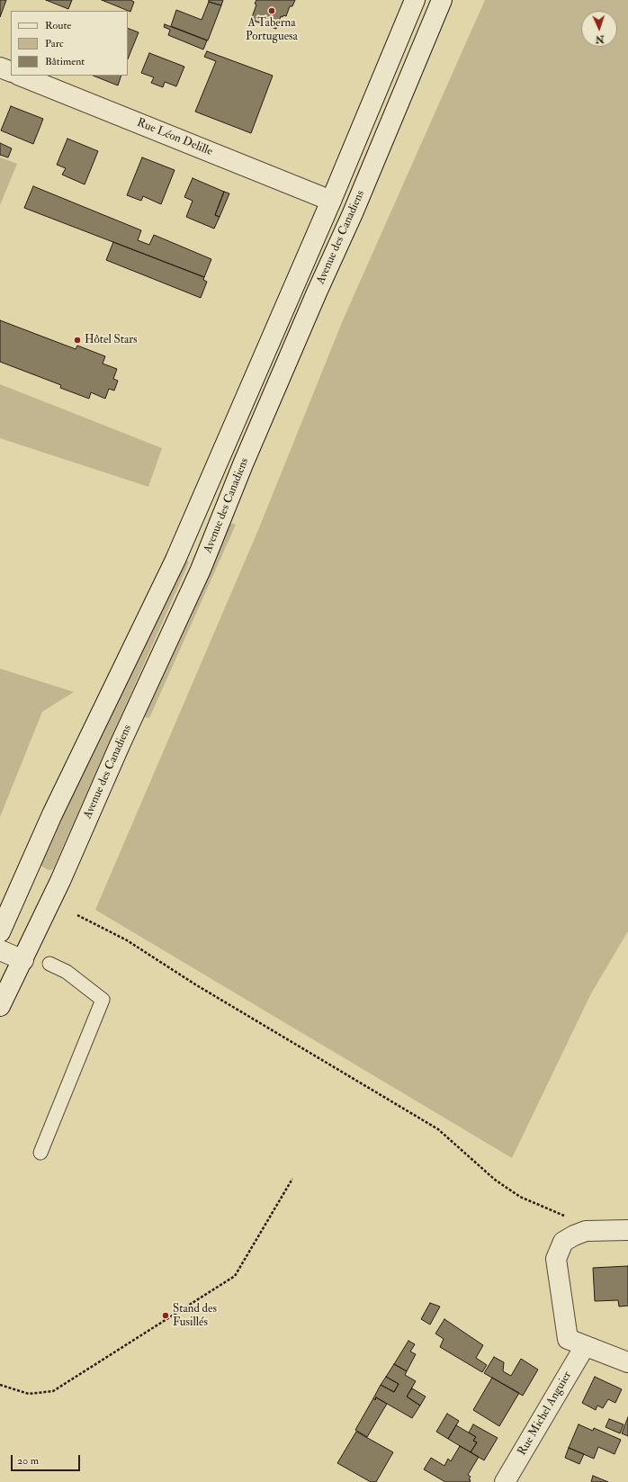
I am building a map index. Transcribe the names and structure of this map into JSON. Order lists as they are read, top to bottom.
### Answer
{
  "streets": {
    "main road": ["Rue Léon Delille", "Avenue des Canadiens", "Rue Michel Anguier"]
  },
  "crossings": [
    ["Rue Léon Delille", "Avenue des Canadiens"]
  ],
  "places": ["A Taberna Portuguesa", "Hôtel Stars", "Stand des Fusillés"],
  "legend": ["Route", "Parc", "Bâtiment"],
  "scale_bar": "20 m",
  "north": "bottom"
}
